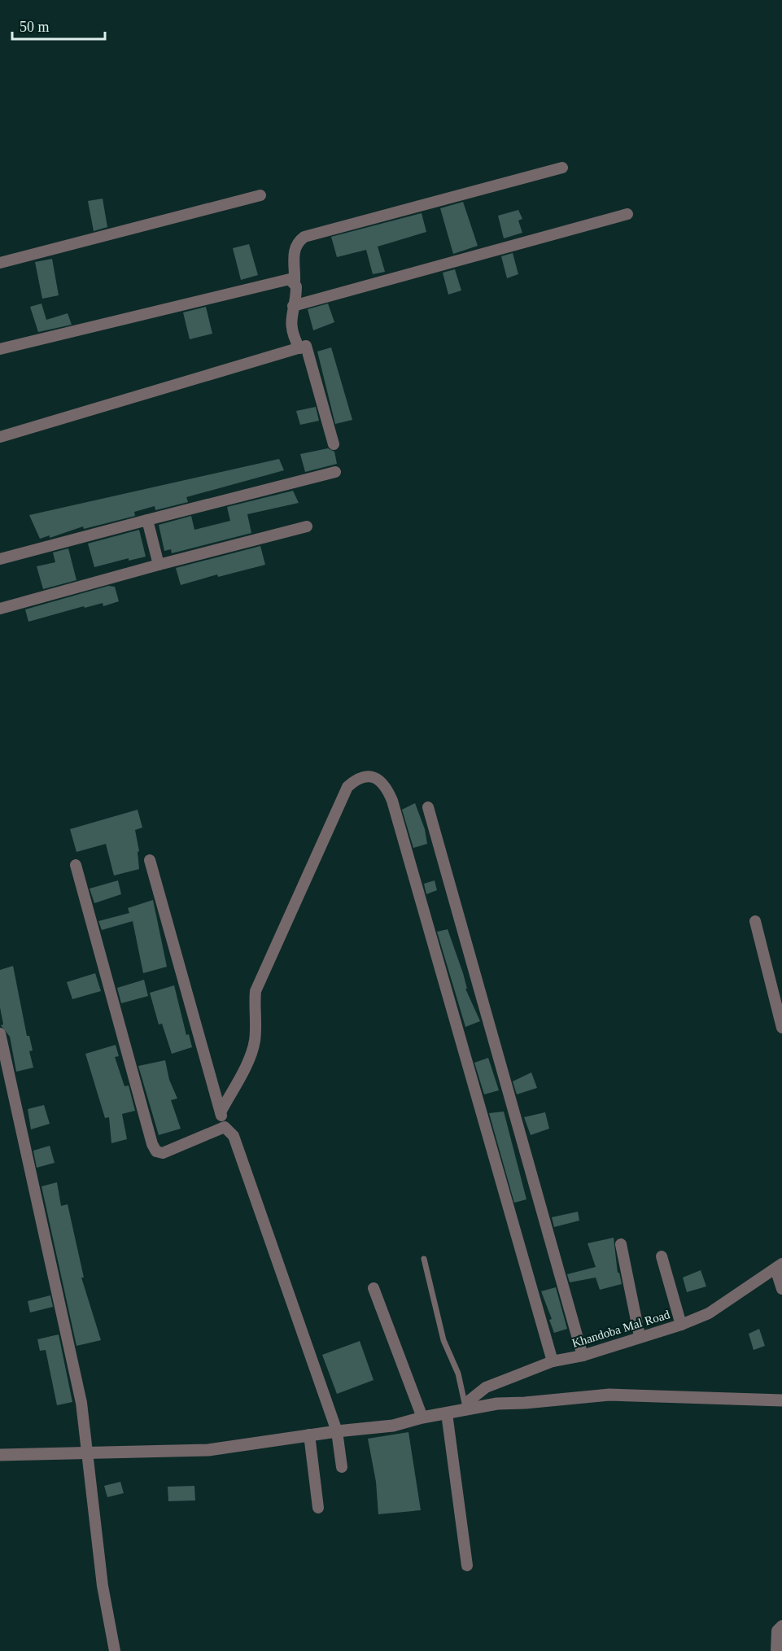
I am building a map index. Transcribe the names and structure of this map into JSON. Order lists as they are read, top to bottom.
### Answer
{
  "streets": {
    "street": ["Khandoba Mal Road"]
  },
  "scale_bar": "50 m"
}
